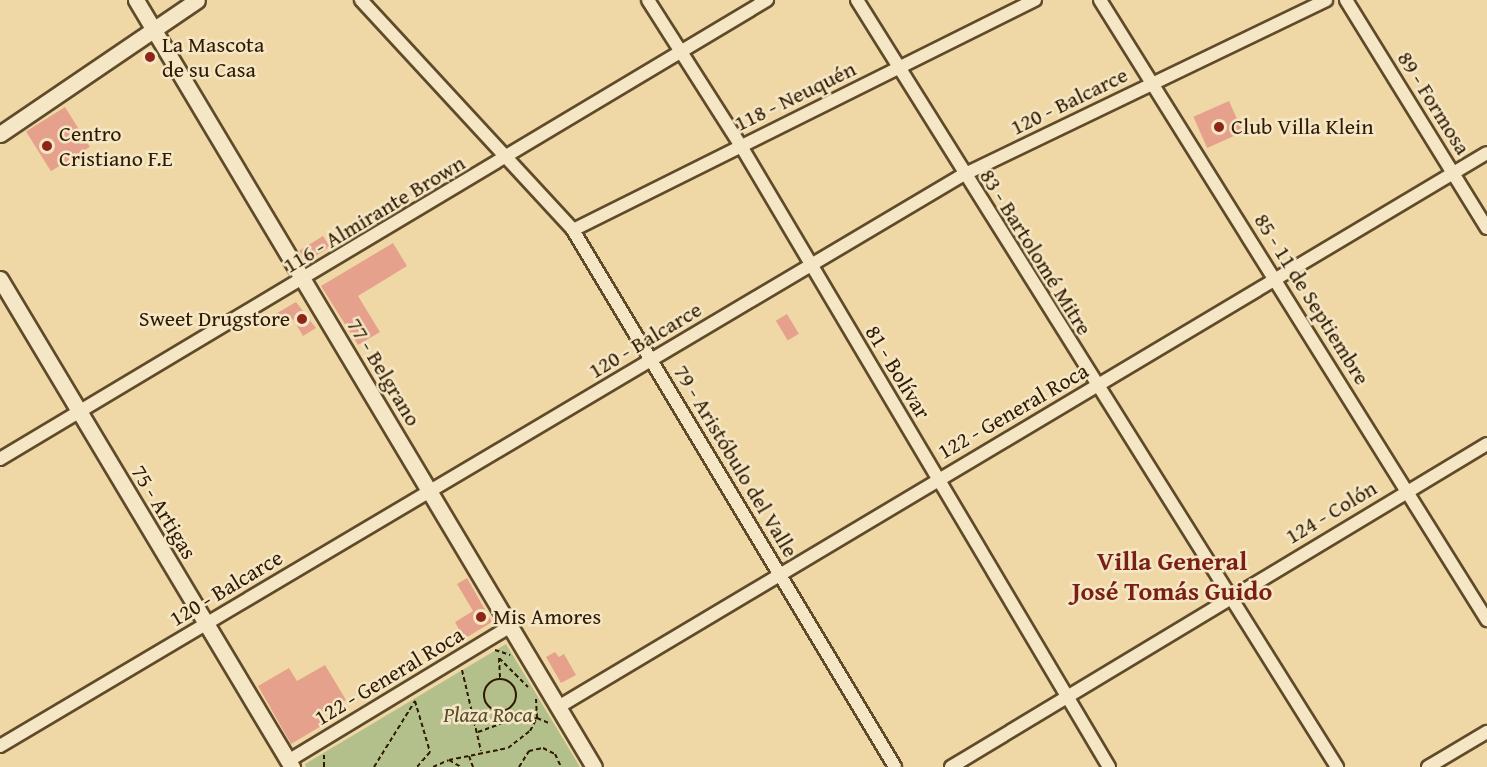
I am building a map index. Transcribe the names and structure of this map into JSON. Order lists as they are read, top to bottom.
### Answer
{
  "streets": {
    "street": [
      "118 - Neuquén",
      "120 - Balcarce",
      "89 - Formosa",
      "116 - Almirante Brown",
      "83 - Bartolomé Mitre",
      "85 - 11 de Septiembre",
      "77 - Belgrano",
      "81 - Bolívar",
      "122 - General Roca",
      "79 - Aristóbulo del Valle",
      "75 - Artigas",
      "124 - Colón"
    ]
  },
  "crossings": [
    ["118 - Neuquén", "83 - Bartolomé Mitre"],
    ["118 - Neuquén", "81 - Bolívar"],
    ["118 - Neuquén", "79 - Aristóbulo del Valle"],
    ["120 - Balcarce", "83 - Bartolomé Mitre"],
    ["120 - Balcarce", "85 - 11 de Septiembre"],
    ["120 - Balcarce", "77 - Belgrano"],
    ["120 - Balcarce", "81 - Bolívar"],
    ["120 - Balcarce", "79 - Aristóbulo del Valle"],
    ["120 - Balcarce", "75 - Artigas"],
    ["89 - Formosa", "122 - General Roca"],
    ["116 - Almirante Brown", "77 - Belgrano"],
    ["116 - Almirante Brown", "81 - Bolívar"],
    ["116 - Almirante Brown", "79 - Aristóbulo del Valle"],
    ["116 - Almirante Brown", "75 - Artigas"],
    ["83 - Bartolomé Mitre", "122 - General Roca"],
    ["83 - Bartolomé Mitre", "124 - Colón"],
    ["85 - 11 de Septiembre", "122 - General Roca"],
    ["85 - 11 de Septiembre", "124 - Colón"],
    ["77 - Belgrano", "122 - General Roca"],
    ["81 - Bolívar", "122 - General Roca"],
    ["81 - Bolívar", "124 - Colón"],
    ["122 - General Roca", "79 - Aristóbulo del Valle"],
    ["122 - General Roca", "75 - Artigas"]
  ],
  "districts": ["Villa General José Tomás Guido"],
  "parks": ["Plaza Roca"],
  "places": [
    "La Mascota de su Casa",
    "Club Villa Klein",
    "Centro Cristiano F.E",
    "Sweet Drugstore",
    "Mis Amores"
  ]
}
